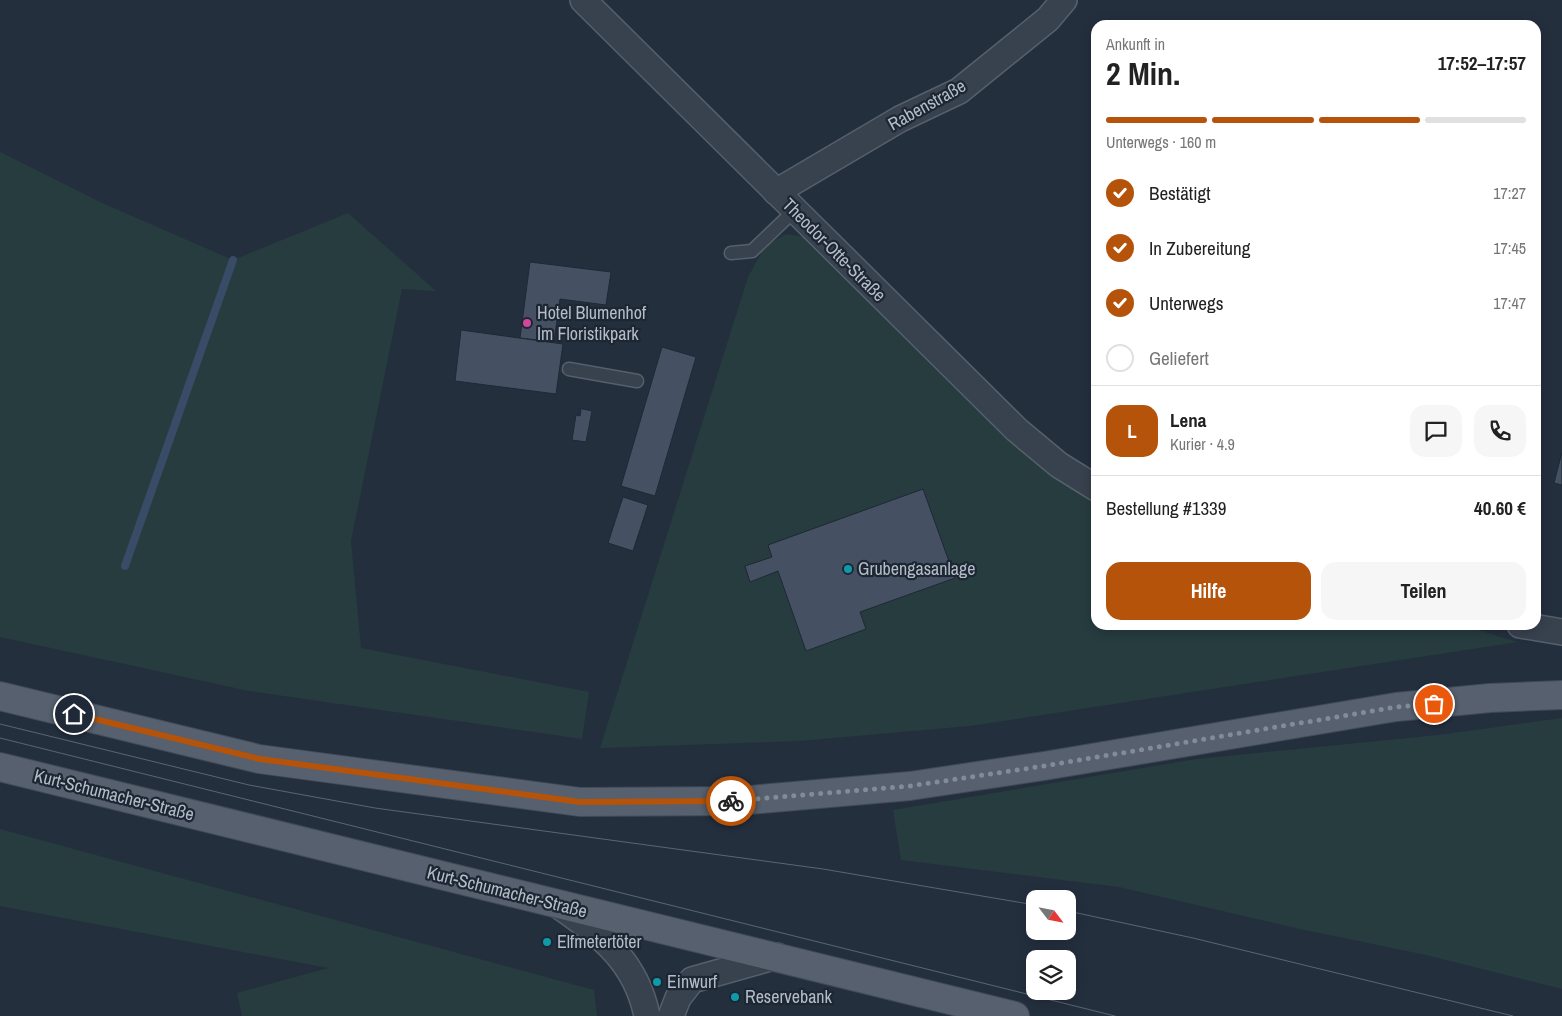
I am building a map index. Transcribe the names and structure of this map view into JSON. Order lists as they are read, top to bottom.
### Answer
{
  "streets": {
    "main road": ["Kurt-Schumacher-Straße"],
    "street": ["Rabenstraße", "Theodor-Otte-Straße"]
  },
  "crossings": [
    ["Rabenstraße", "Theodor-Otte-Straße"]
  ],
  "places": [
    "Hotel Blumenhof Im Floristikpark",
    "Grubengasanlage",
    "Elfmetertöter",
    "Einwurf",
    "Reservebank"
  ],
  "north": "bottom right",
  "page": {
    "heading": ["2 Min.", "Ankunft in", "17:52–17:57"],
    "panel": [
      "Lena",
      "Kurier · 4.9",
      "Bestellung #1339",
      "40.60 €"
    ],
    "bar": "Unterwegs · 160 m",
    "list": [
      ["Bestätigt", "17:27"],
      ["In Zubereitung", "17:45"],
      ["Unterwegs", "17:47"],
      "Geliefert"
    ],
    "round": "L",
    "buttons": ["Hilfe", "Teilen"]
  }
}
